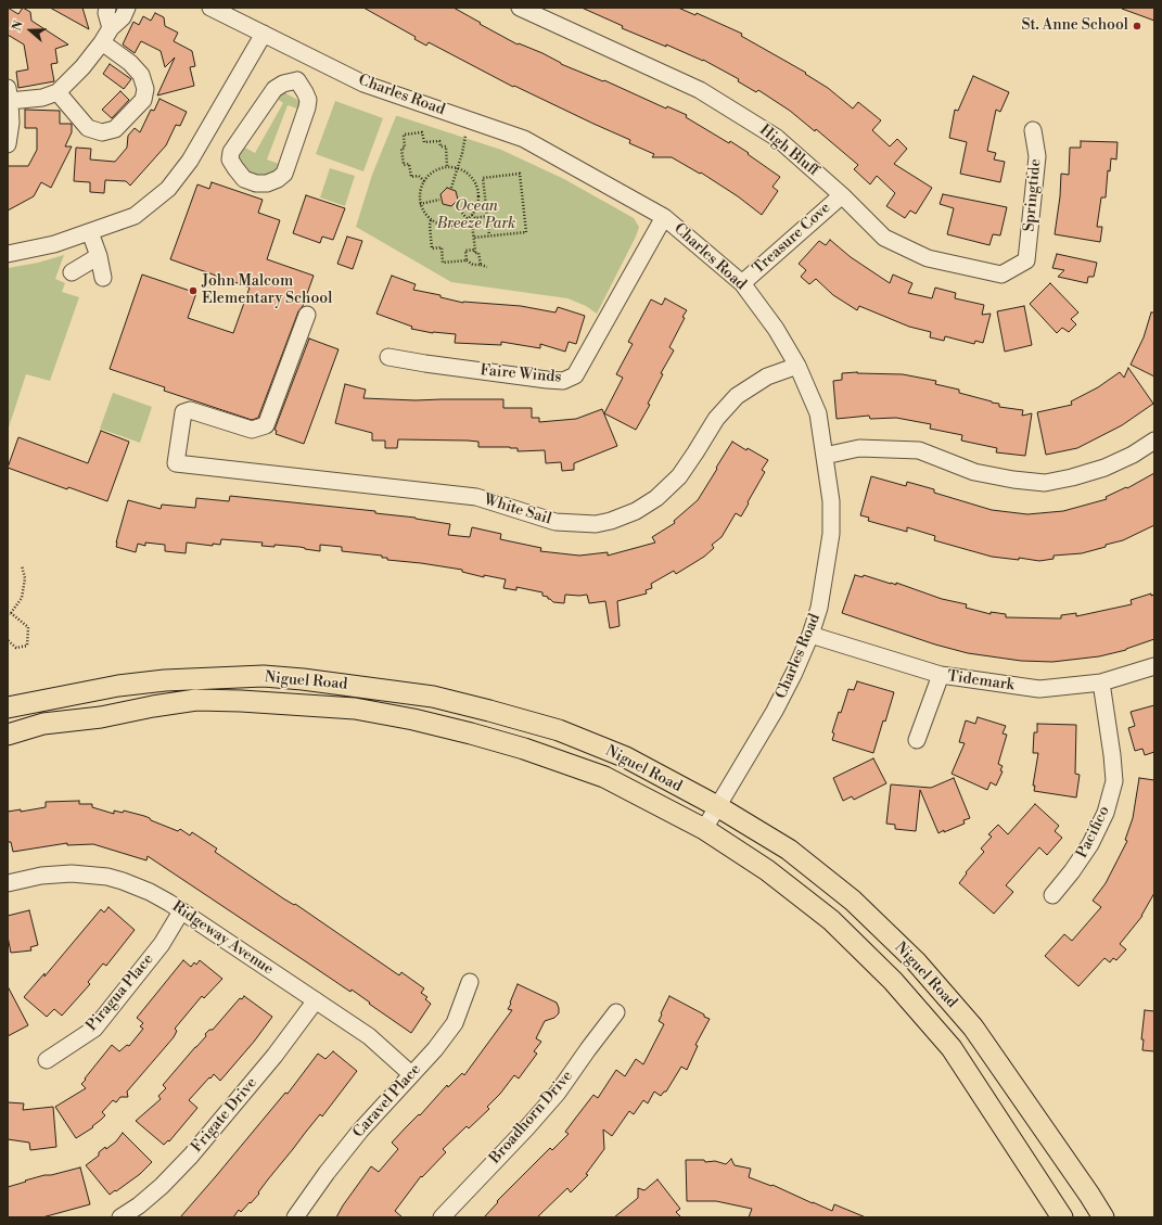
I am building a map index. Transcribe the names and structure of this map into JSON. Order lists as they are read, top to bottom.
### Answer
{
  "streets": {
    "main road": ["Niguel Road"],
    "street": [
      "Charles Road",
      "High Bluff",
      "Springtide",
      "Treasure Cove",
      "Faire Winds",
      "White Sail",
      "Tidemark",
      "Pacifico",
      "Ridgeway Avenue",
      "Piragua Place",
      "Caravel Place",
      "Frigate Drive",
      "Broadhorn Drive"
    ]
  },
  "crossings": [
    ["Charles Road", "Treasure Cove"],
    ["Charles Road", "Faire Winds"],
    ["Charles Road", "White Sail"],
    ["Charles Road", "Niguel Road"],
    ["Charles Road", "Tidemark"],
    ["High Bluff", "Springtide"],
    ["High Bluff", "Treasure Cove"],
    ["Tidemark", "Pacifico"],
    ["Ridgeway Avenue", "Piragua Place"],
    ["Ridgeway Avenue", "Caravel Place"],
    ["Ridgeway Avenue", "Frigate Drive"]
  ],
  "parks": ["Ocean Breeze Park"],
  "places": ["St. Anne School", "John Malcom Elementary School"],
  "north": "left"
}
